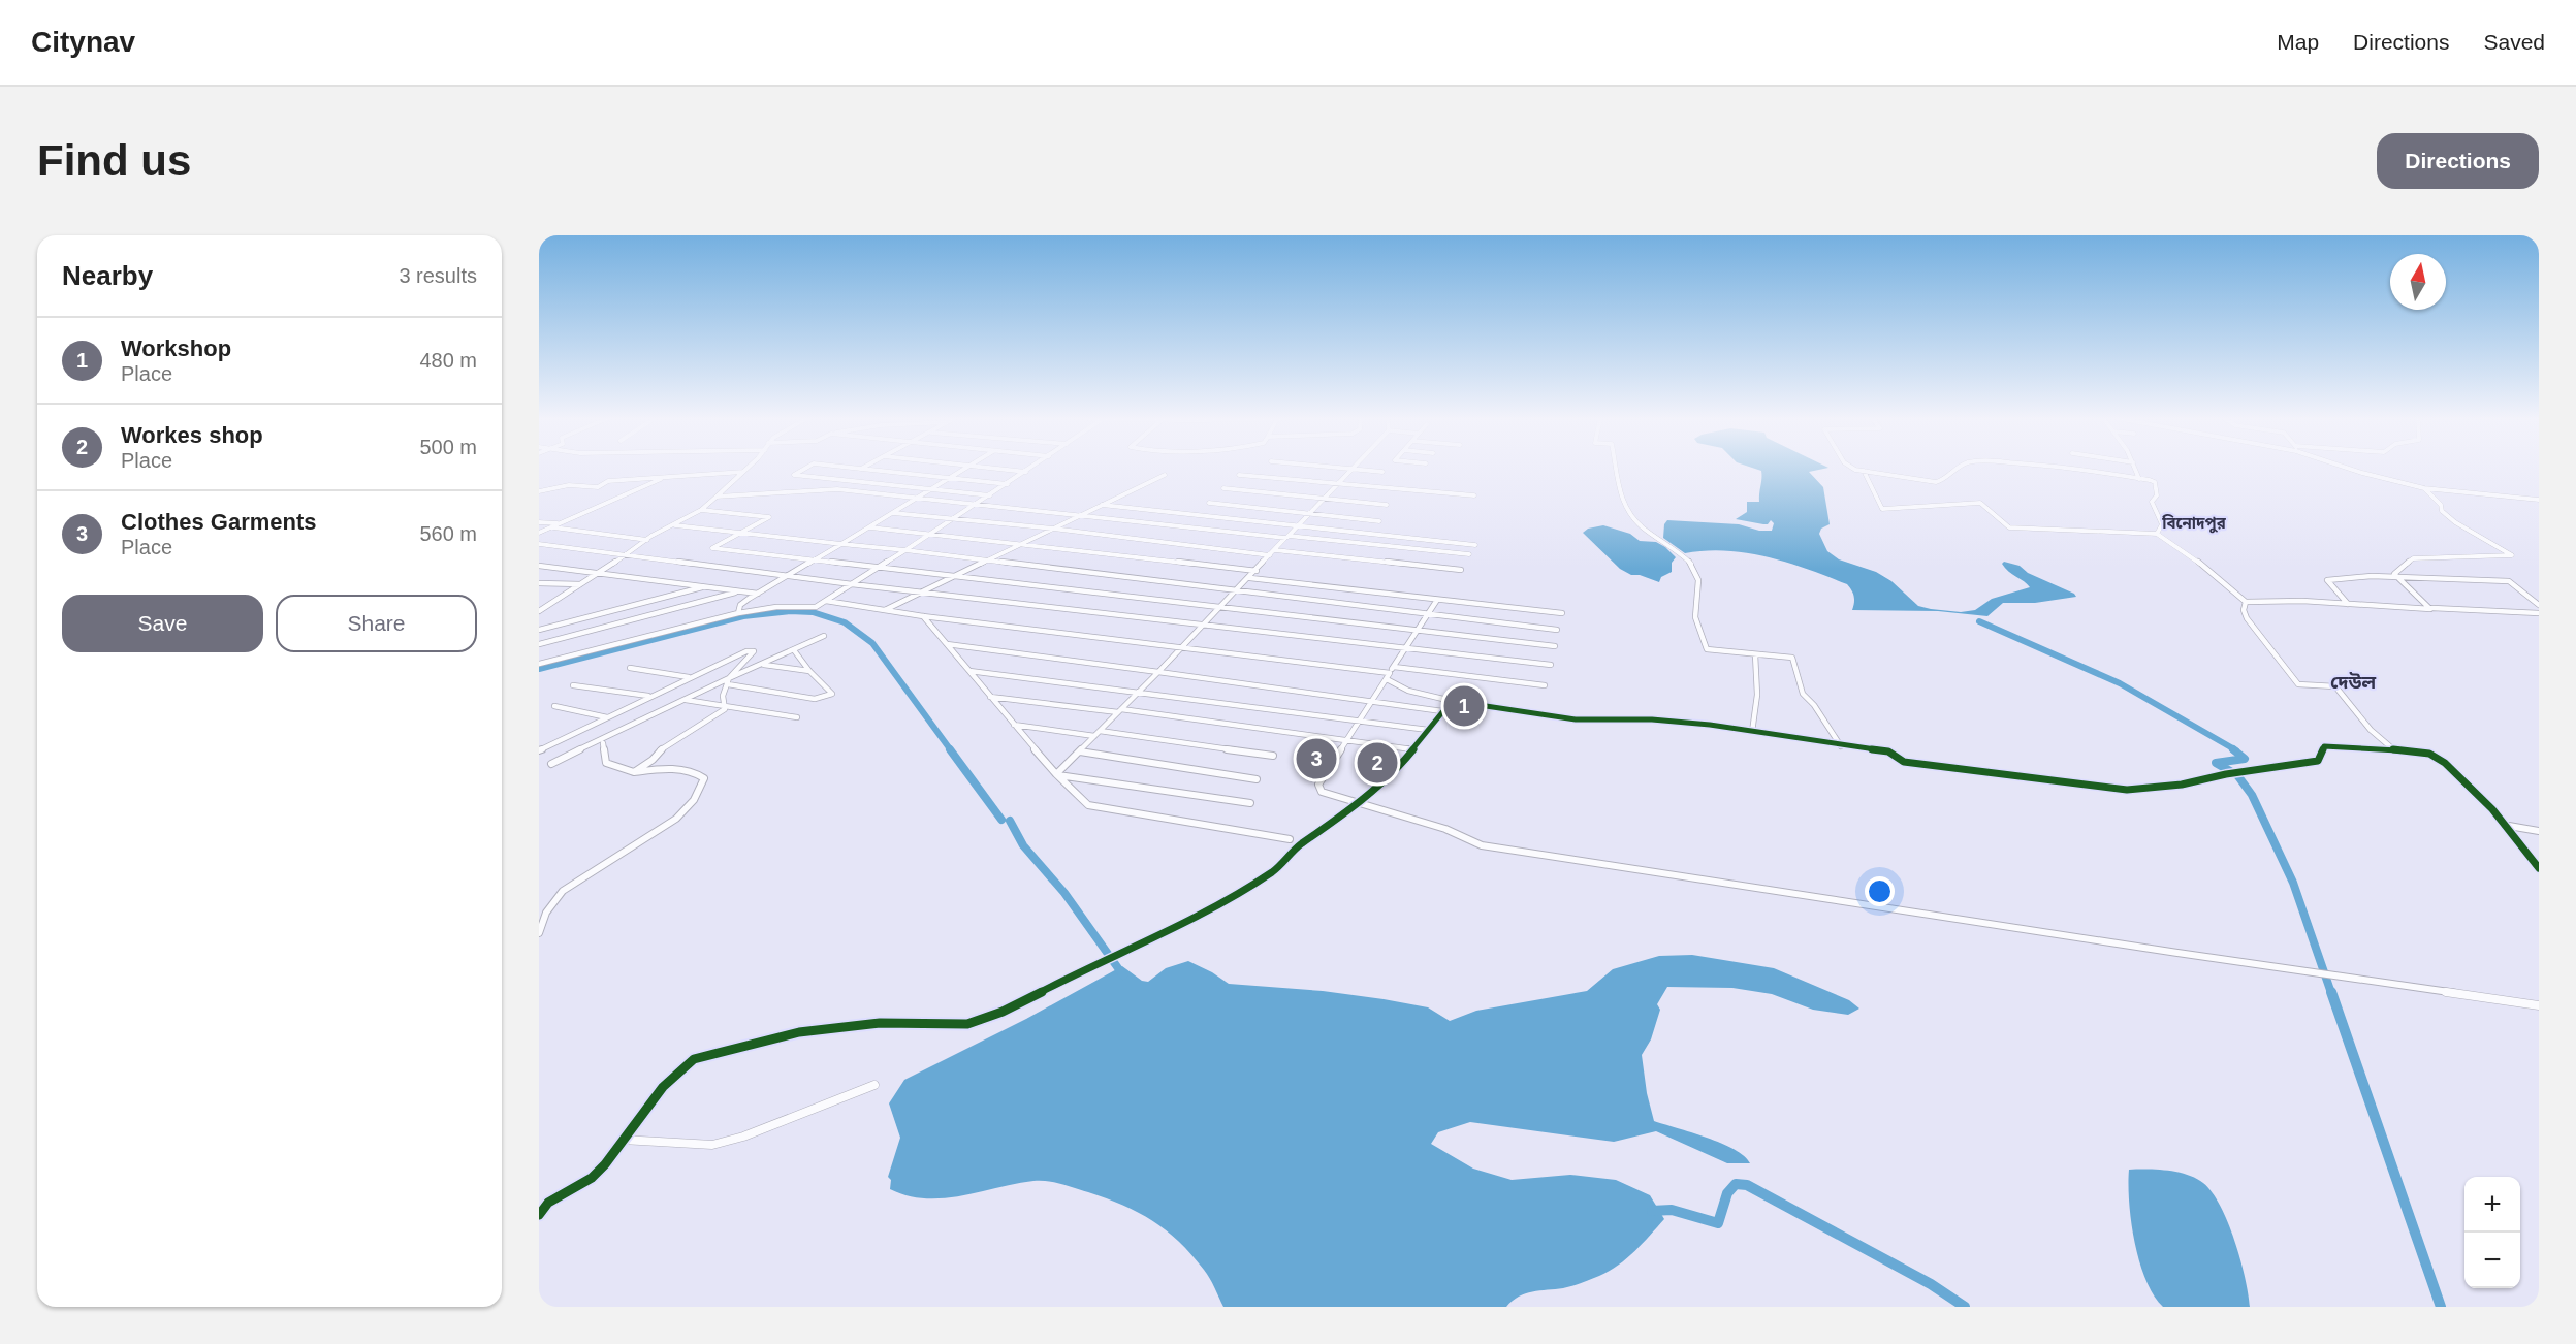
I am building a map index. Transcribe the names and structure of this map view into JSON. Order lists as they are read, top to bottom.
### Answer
{
  "districts": ["বিনোদপুর", "দেউল"],
  "north": "top",
  "page": {
    "header": "Citynav",
    "nav": ["Map", "Directions", "Saved"],
    "buttons": [
      "Directions",
      ["Save", "Share"]
    ],
    "title": "Find us",
    "heading": ["Nearby", "3 results"],
    "list": [
      {
        "mark": "1",
        "name": "Workshop",
        "note": "Place",
        "value": "480 m"
      },
      {
        "mark": "2",
        "name": "Workes shop",
        "note": "Place",
        "value": "500 m"
      },
      {
        "mark": "3",
        "name": "Clothes Garments",
        "note": "Place",
        "value": "560 m"
      }
    ],
    "pins": ["1", "3", "2"],
    "map_buttons": ["+", "−"]
  }
}
